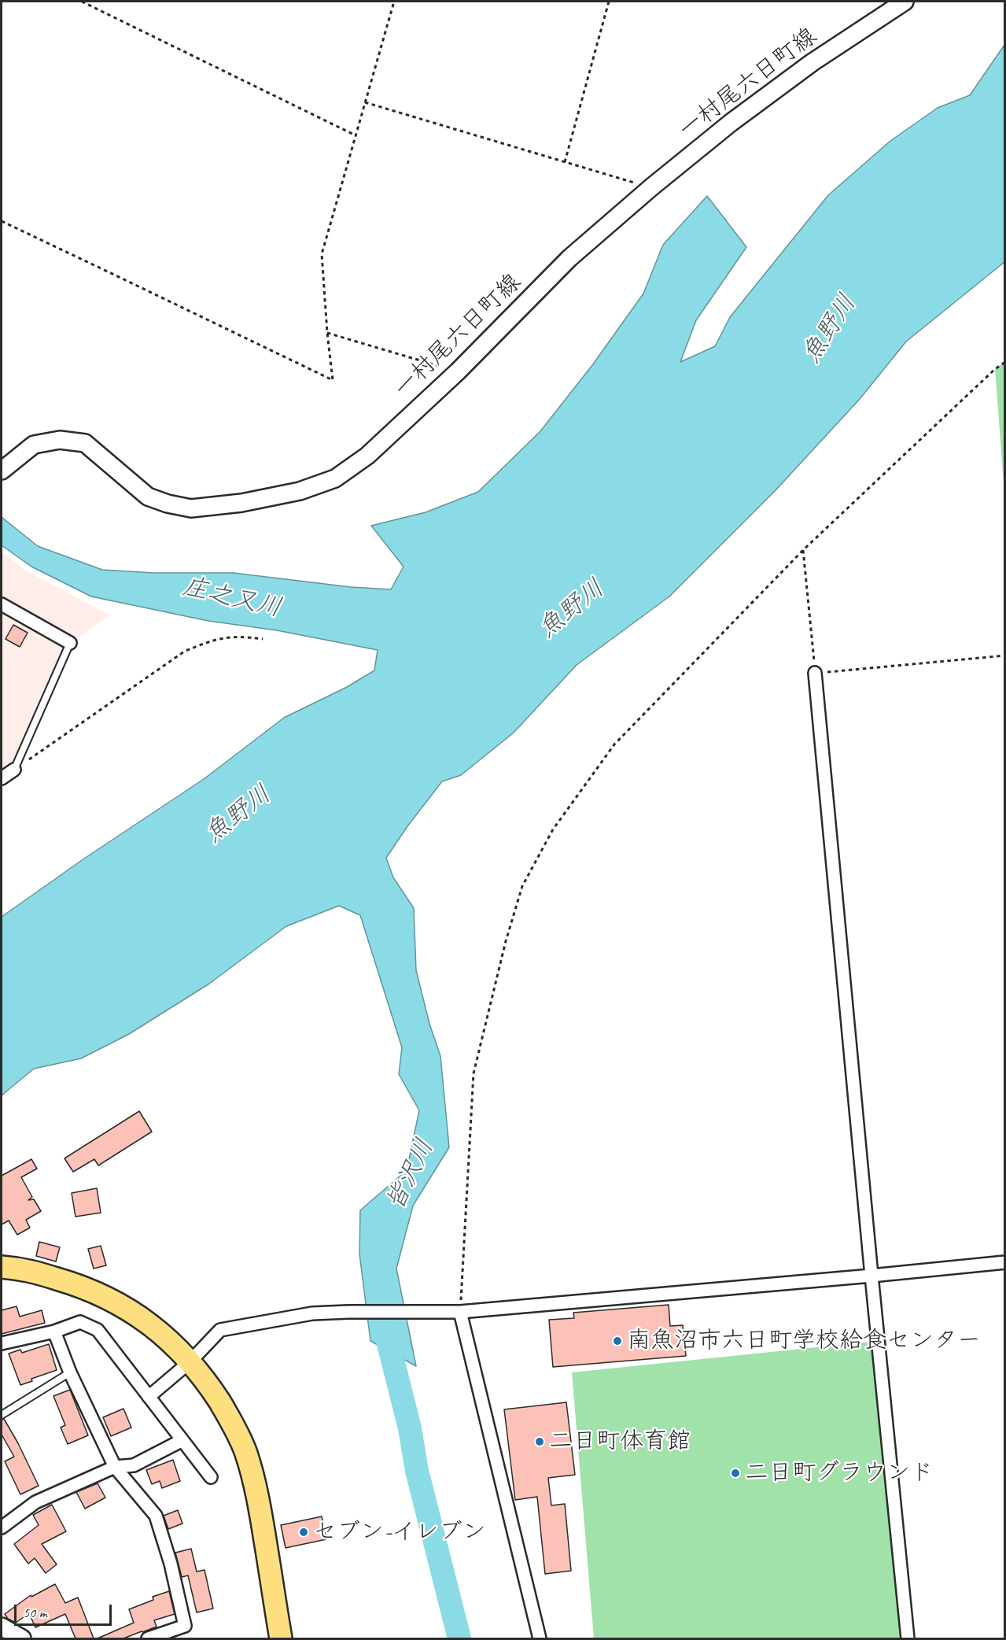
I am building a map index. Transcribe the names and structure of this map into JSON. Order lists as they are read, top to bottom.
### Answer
{
  "streets": {
    "main road": ["一村尾六日町線"]
  },
  "water": ["魚野川", "庄之又川", "皆沢川"],
  "places": [
    "南魚沼市六日町学校給食センター",
    "二日町体育館",
    "二日町グラウンド",
    "セブン-イレブン"
  ],
  "scale_bar": "50 m"
}
